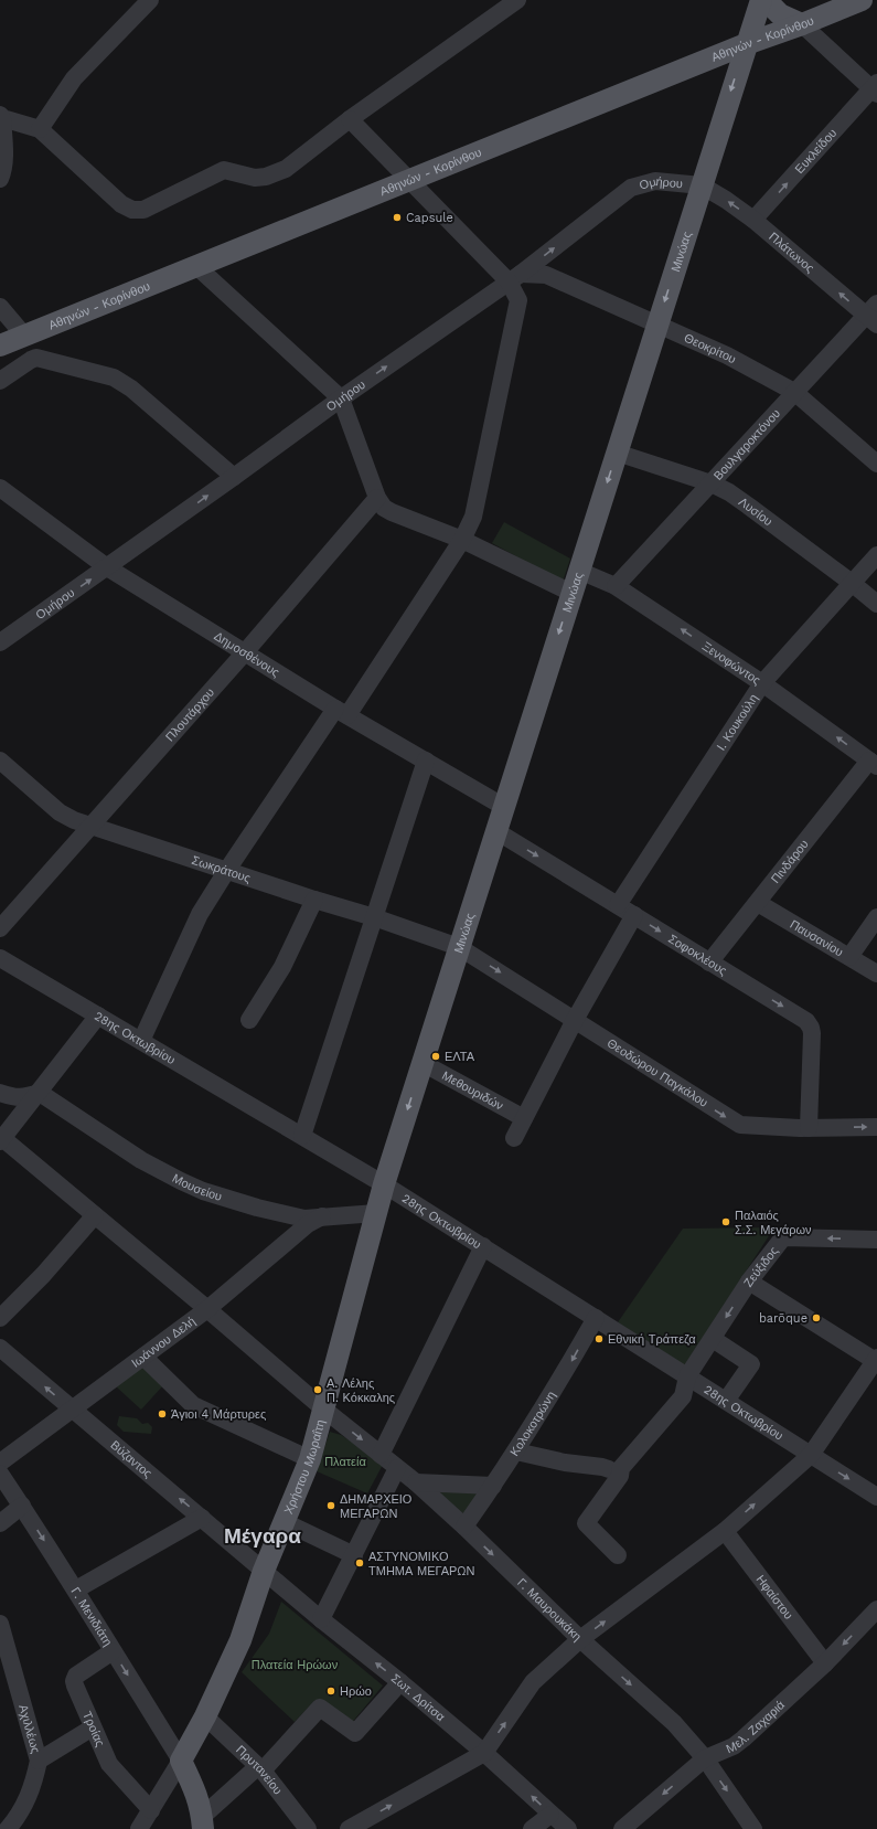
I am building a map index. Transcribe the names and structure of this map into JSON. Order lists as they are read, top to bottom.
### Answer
{
  "streets": {
    "main road": ["Αθηνών - Κορίνθου", "Μινώας", "Χρήστου Μωραΐτη"],
    "street": [
      "Ευκλείδου",
      "Ομήρου",
      "Πλάτωνος",
      "Θεοκρίτου",
      "Βουλγαροκτόνου",
      "Λυσίου",
      "Δημοσθένους",
      "Ξενοφώντος",
      "Πλουτάρχου",
      "Ι. Κουκούλη",
      "Πινδάρου",
      "Σωκράτους",
      "Παυσανίου",
      "Σοφοκλέους",
      "28ης Οκτωβρίου",
      "Θεοδώρου Παγκάλου",
      "Μεθουριδών",
      "Μουσείου",
      "Ζεύξιδος",
      "Ιωάννου Δελή",
      "Κολοκοτρώνη",
      "Βύζαντος",
      "Ηφαίστου",
      "Γ. Μαυρουκάκη",
      "Γ. Μενιδιάτη",
      "Σωτ. Δρίτσα",
      "Μελ. Ζαχαριά",
      "Αχιλλέως",
      "Τροίας",
      "Πρυτανείου"
    ]
  },
  "crossings": [
    ["Αθηνών - Κορίνθου", "Μινώας"],
    ["Ευκλείδου", "Πλάτωνος"],
    ["Ομήρου", "Μινώας"],
    ["Ομήρου", "Πλάτωνος"],
    ["Ομήρου", "Θεοκρίτου"],
    ["Ομήρου", "Δημοσθένους"],
    ["Μινώας", "Πλάτωνος"],
    ["Μινώας", "Θεοκρίτου"],
    ["Μινώας", "Λυσίου"],
    ["Μινώας", "Δημοσθένους"],
    ["Μινώας", "Ξενοφώντος"],
    ["Μινώας", "Σωκράτους"],
    ["Μινώας", "Σοφοκλέους"],
    ["Μινώας", "28ης Οκτωβρίου"],
    ["Μινώας", "Θεοδώρου Παγκάλου"],
    ["Μινώας", "Μεθουριδών"],
    ["Μινώας", "Χρήστου Μωραΐτη"],
    ["Πλάτωνος", "Βουλγαροκτόνου"],
    ["Θεοκρίτου", "Βουλγαροκτόνου"],
    ["Βουλγαροκτόνου", "Λυσίου"],
    ["Βουλγαροκτόνου", "Ξενοφώντος"],
    ["Λυσίου", "Ι. Κουκούλη"],
    ["Δημοσθένους", "Πλουτάρχου"],
    ["Ξενοφώντος", "Ι. Κουκούλη"],
    ["Ξενοφώντος", "Πινδάρου"],
    ["Πλουτάρχου", "Σωκράτους"],
    ["Ι. Κουκούλη", "Σοφοκλέους"],
    ["Πινδάρου", "Παυσανίου"],
    ["Πινδάρου", "Σοφοκλέους"],
    ["Σωκράτους", "Θεοδώρου Παγκάλου"],
    ["Σοφοκλέους", "Θεοδώρου Παγκάλου"],
    ["28ης Οκτωβρίου", "Ζεύξιδος"],
    ["28ης Οκτωβρίου", "Κολοκοτρώνη"],
    ["28ης Οκτωβρίου", "Χρήστου Μωραΐτη"],
    ["Μουσείου", "Ιωάννου Δελή"],
    ["Μουσείου", "Χρήστου Μωραΐτη"],
    ["Ιωάννου Δελή", "Βύζαντος"],
    ["Ιωάννου Δελή", "Γ. Μαυρουκάκη"],
    ["Κολοκοτρώνη", "Γ. Μαυρουκάκη"],
    ["Βύζαντος", "Χρήστου Μωραΐτη"],
    ["Βύζαντος", "Σωτ. Δρίτσα"],
    ["Χρήστου Μωραΐτη", "Γ. Μαυρουκάκη"],
    ["Χρήστου Μωραΐτη", "Γ. Μενιδιάτη"],
    ["Χρήστου Μωραΐτη", "Σωτ. Δρίτσα"],
    ["Χρήστου Μωραΐτη", "Τροίας"],
    ["Χρήστου Μωραΐτη", "Πρυτανείου"],
    ["Ηφαίστου", "Μελ. Ζαχαριά"],
    ["Γ. Μαυρουκάκη", "Μελ. Ζαχαριά"],
    ["Γ. Μενιδιάτη", "Τροίας"]
  ],
  "one_way": [
    "Ευκλείδου",
    "Ομήρου",
    "Μινώας",
    "Πλάτωνος",
    "Ξενοφώντος",
    "Σοφοκλέους",
    "Θεοδώρου Παγκάλου",
    "Γ. Μαυρουκάκη",
    "Γ. Μενιδιάτη",
    "Σωτ. Δρίτσα",
    "Μελ. Ζαχαριά"
  ],
  "districts": ["Μέγαρα"],
  "parks": ["Πλατεία", "Πλατεία Ηρώων"],
  "places": [
    "Capsule",
    "ΕΛΤΑ",
    "Παλαιός Σ.Σ. Μεγάρων",
    "barōque",
    "Εθνική Τράπεζα",
    "Α. Λέλης Π. Κόκκαλης",
    "Άγιοι 4 Μάρτυρες",
    "ΔΗΜΑΡΧΕΙΟ ΜΕΓΑΡΩΝ",
    "ΑΣΤΥΝΟΜΙΚΟ ΤΜΗΜΑ ΜΕΓΑΡΩΝ",
    "Ηρώο"
  ]
}
